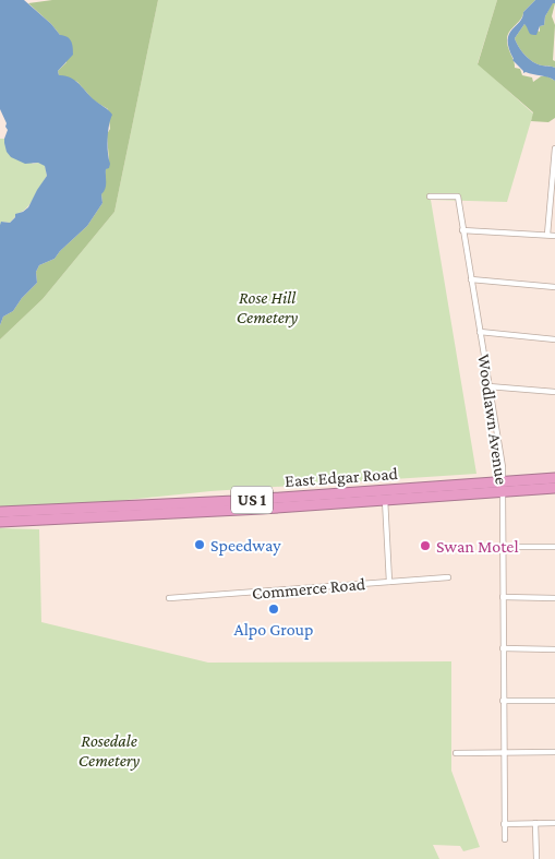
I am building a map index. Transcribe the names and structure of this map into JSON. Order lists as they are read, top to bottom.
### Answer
{
  "streets": {
    "highway": ["East Edgar Road", "US 1"],
    "street": ["Woodlawn Avenue", "Commerce Road"]
  },
  "crossings": [
    ["Woodlawn Avenue", "East Edgar Road"]
  ],
  "parks": ["Rose Hill Cemetery", "Rosedale Cemetery"],
  "places": ["Speedway", "Swan Motel", "Alpo Group"]
}
